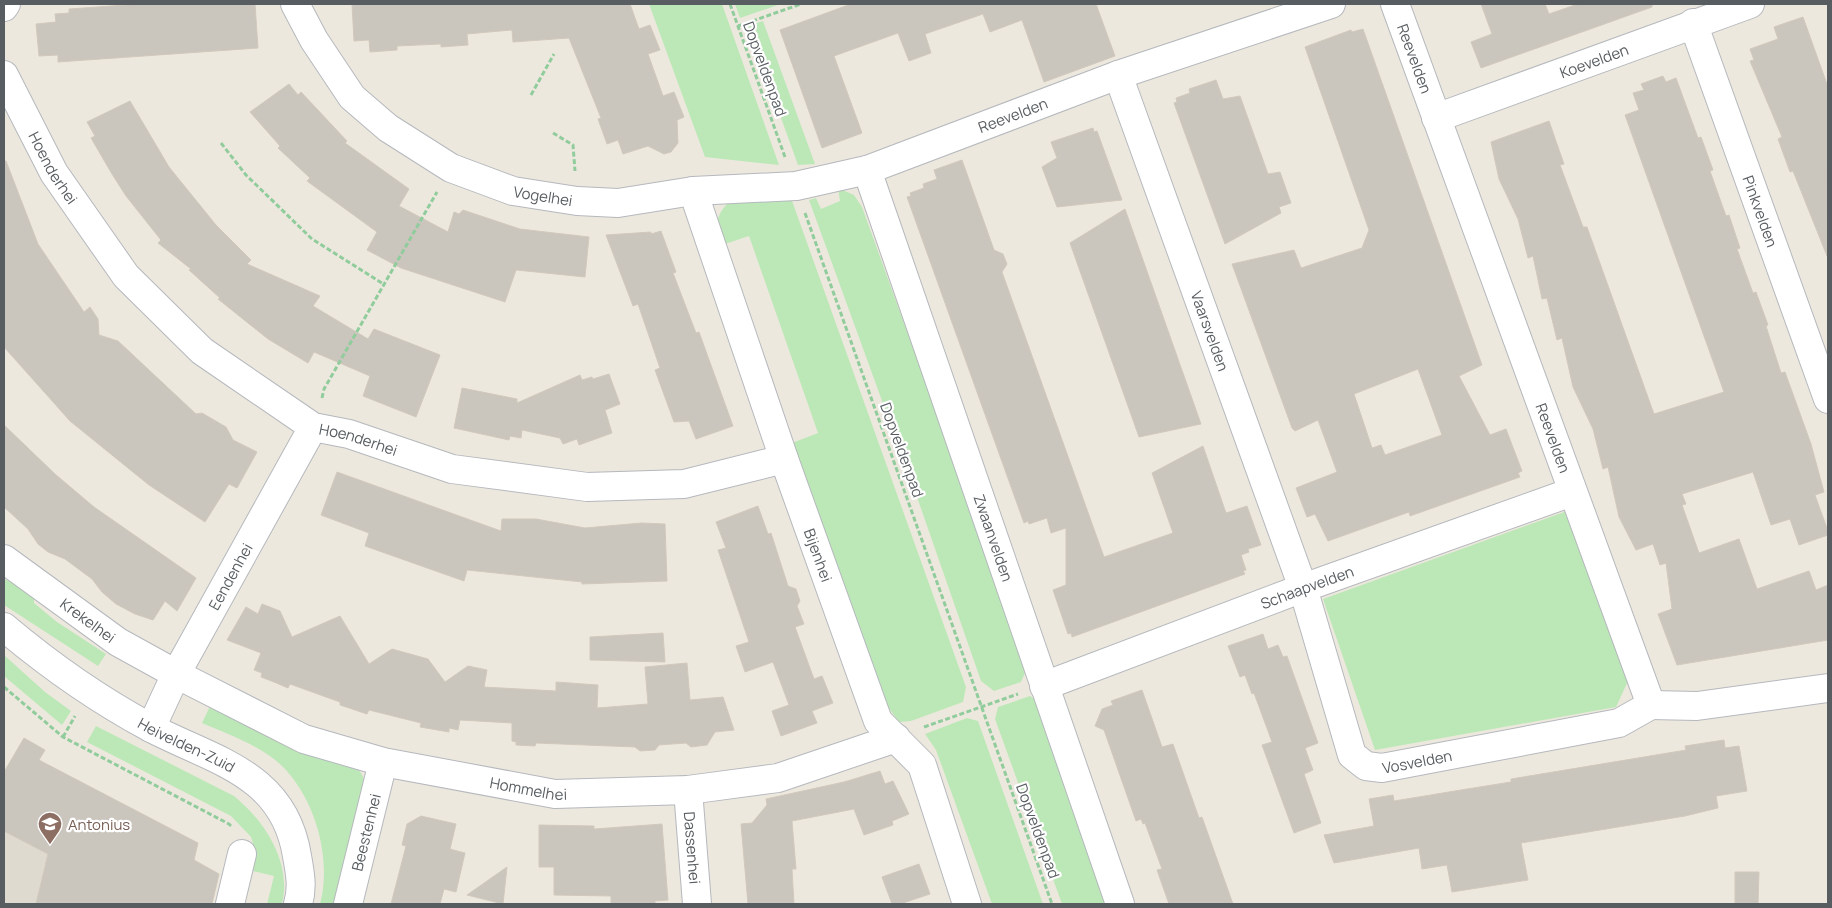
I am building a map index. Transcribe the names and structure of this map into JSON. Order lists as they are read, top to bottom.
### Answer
{
  "streets": {
    "street": [
      "Reevelden",
      "Koevelden",
      "Hoenderhei",
      "Vogelhei",
      "Pinkvelden",
      "Vaarsvelden",
      "Zwaanvelden",
      "Bijenhei",
      "Eendenhei",
      "Schaapvelden",
      "Krekelhei",
      "Heivelden-Zuid",
      "Vosvelden",
      "Hommelhei",
      "Beestenhei",
      "Dassenhei"
    ],
    "path": ["Dopveldenpad"]
  },
  "crossings": [
    ["Reevelden", "Koevelden"],
    ["Reevelden", "Vogelhei"],
    ["Reevelden", "Vaarsvelden"],
    ["Reevelden", "Zwaanvelden"],
    ["Reevelden", "Schaapvelden"],
    ["Reevelden", "Vosvelden"],
    ["Koevelden", "Pinkvelden"],
    ["Dopveldenpad", "Vogelhei"],
    ["Hoenderhei", "Bijenhei"],
    ["Hoenderhei", "Eendenhei"],
    ["Vogelhei", "Zwaanvelden"],
    ["Vogelhei", "Bijenhei"],
    ["Vaarsvelden", "Schaapvelden"],
    ["Vaarsvelden", "Vosvelden"],
    ["Zwaanvelden", "Schaapvelden"],
    ["Bijenhei", "Hommelhei"],
    ["Eendenhei", "Krekelhei"],
    ["Eendenhei", "Heivelden-Zuid"],
    ["Eendenhei", "Hommelhei"],
    ["Schaapvelden", "Vosvelden"],
    ["Krekelhei", "Hommelhei"],
    ["Hommelhei", "Beestenhei"],
    ["Hommelhei", "Dassenhei"]
  ],
  "places": {
    "school or university": ["Antonius"]
  }
}
